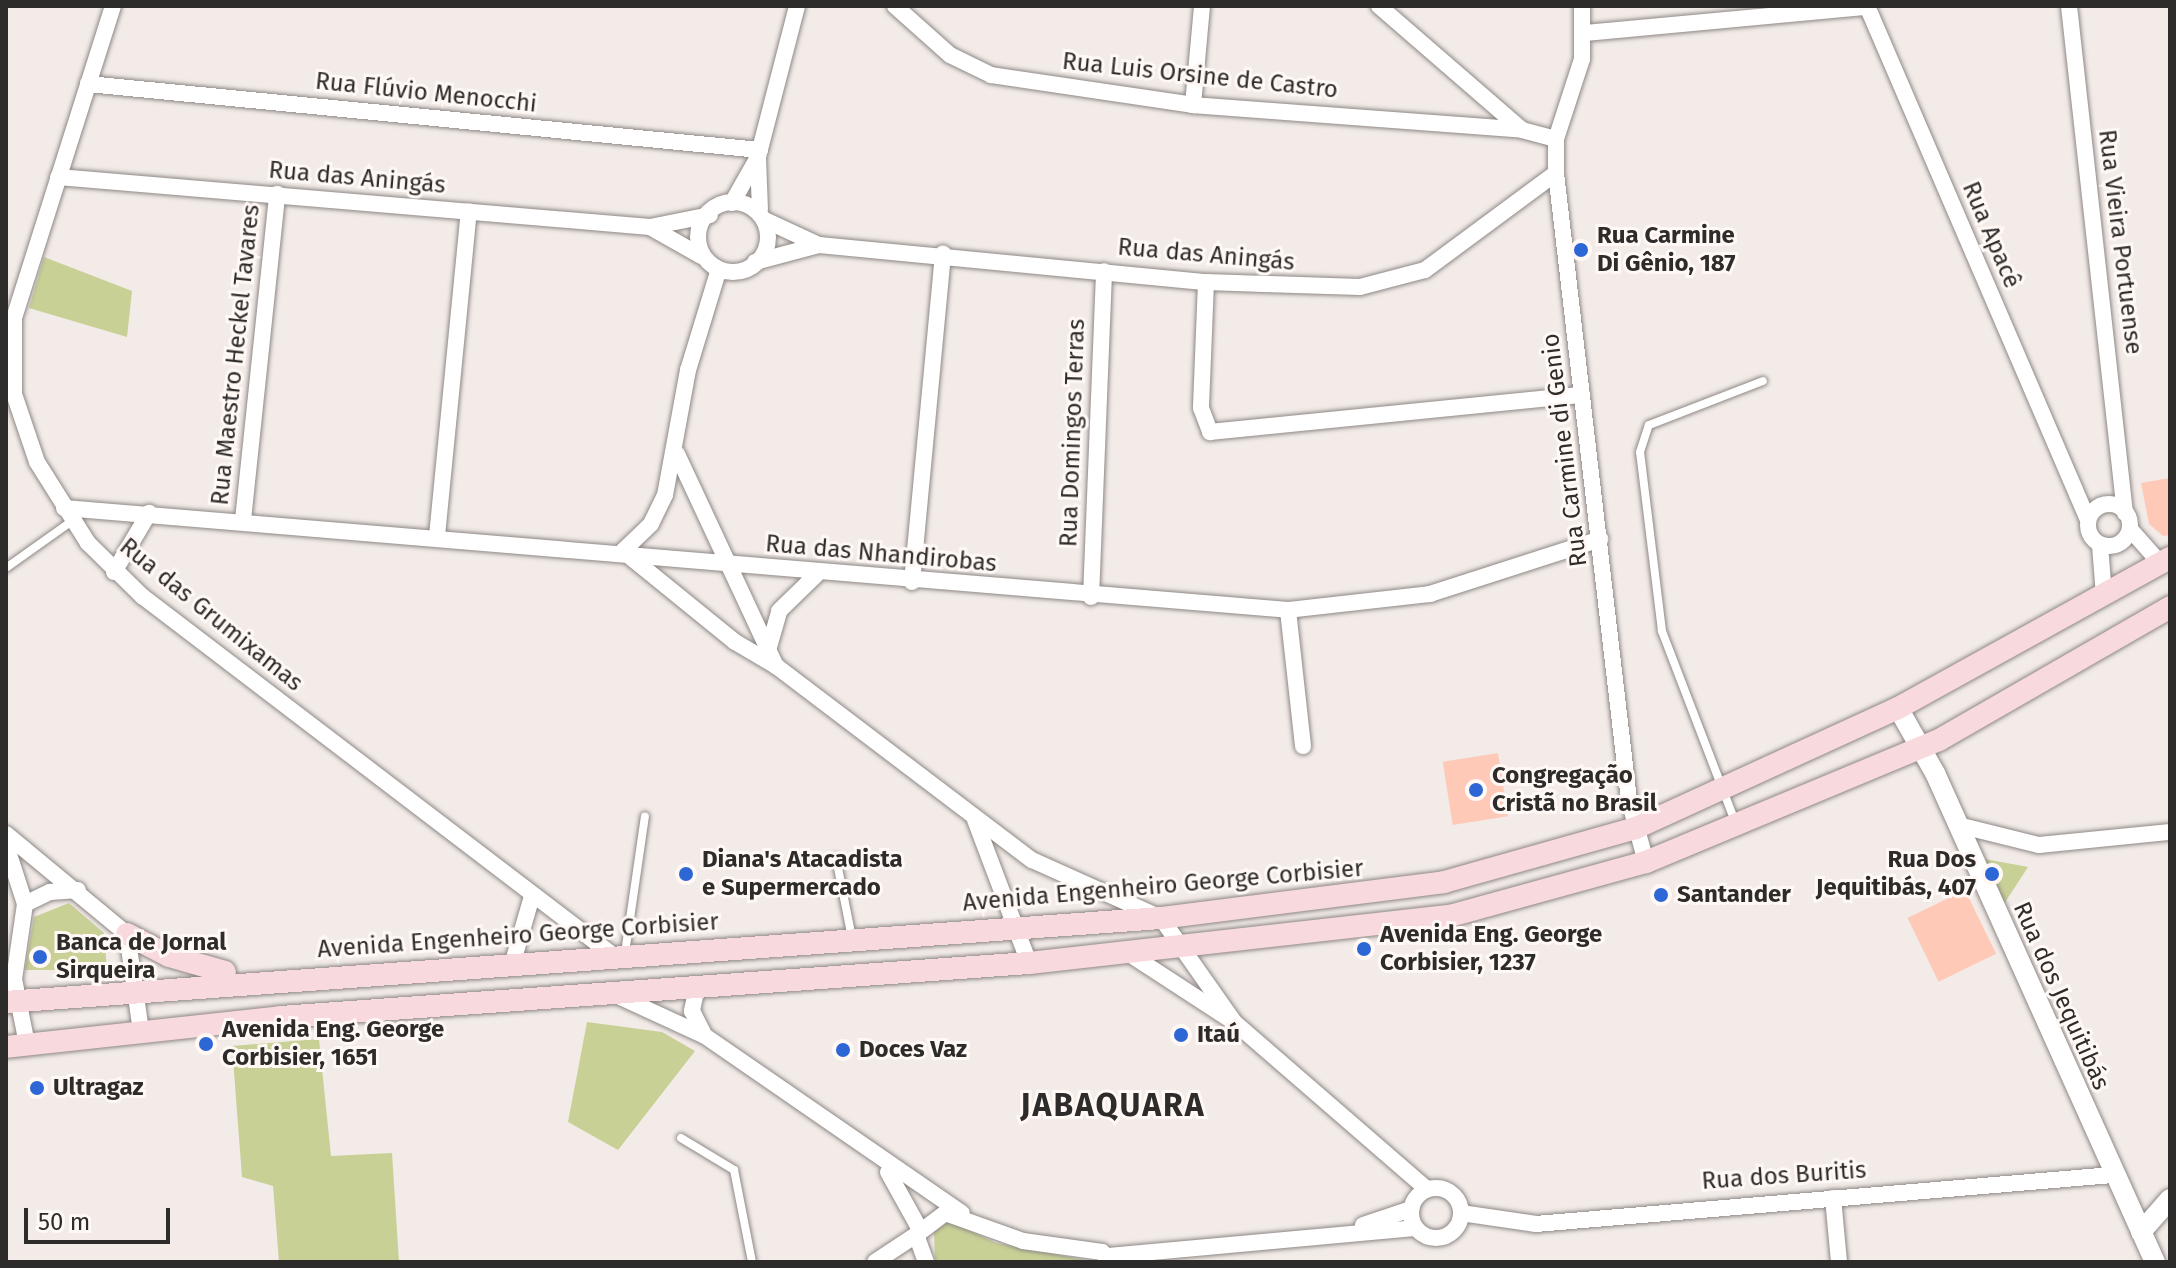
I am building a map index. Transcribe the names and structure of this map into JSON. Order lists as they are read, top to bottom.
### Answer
{
  "streets": {
    "main road": ["Avenida Engenheiro George Corbisier"],
    "street": [
      "Rua Luis Orsine de Castro",
      "Rua Flúvio Menocchi",
      "Rua das Aningás",
      "Rua Apacê",
      "Rua Vieira Portuense",
      "Rua Maestro Heckel Tavares",
      "Rua Domingos Terras",
      "Rua Carmine di Genio",
      "Rua das Nhandirobas",
      "Rua das Grumixamas",
      "Rua dos Jequitibás",
      "Rua dos Buritis"
    ]
  },
  "crossings": [
    ["Rua Luis Orsine de Castro", "Rua Carmine di Genio"],
    ["Rua Flúvio Menocchi", "Rua das Grumixamas"],
    ["Rua das Aningás", "Rua Maestro Heckel Tavares"],
    ["Rua das Aningás", "Rua Domingos Terras"],
    ["Rua das Aningás", "Rua Carmine di Genio"],
    ["Rua das Aningás", "Rua das Grumixamas"],
    ["Rua Maestro Heckel Tavares", "Rua das Nhandirobas"],
    ["Rua Domingos Terras", "Rua das Nhandirobas"],
    ["Rua Carmine di Genio", "Rua das Nhandirobas"],
    ["Rua Carmine di Genio", "Avenida Engenheiro George Corbisier"],
    ["Rua das Nhandirobas", "Rua das Grumixamas"],
    ["Rua das Grumixamas", "Avenida Engenheiro George Corbisier"],
    ["Avenida Engenheiro George Corbisier", "Rua dos Jequitibás"],
    ["Rua dos Jequitibás", "Rua dos Buritis"]
  ],
  "districts": ["JABAQUARA"],
  "places": [
    "Rua Carmine Di Gênio, 187",
    "Congregação Cristã no Brasil",
    "Diana's Atacadista e Supermercado",
    "Rua Dos Jequitibás, 407",
    "Santander",
    "Avenida Eng. George Corbisier, 1237",
    "Banca de Jornal Sirqueira",
    "Itaú",
    "Avenida Eng. George Corbisier, 1651",
    "Doces Vaz",
    "Ultragaz"
  ],
  "scale_bar": "50 m"
}
